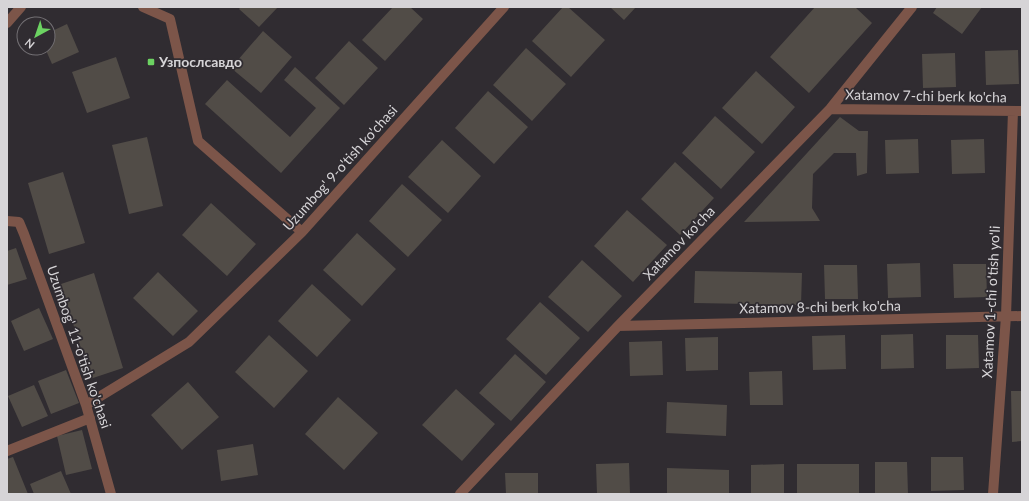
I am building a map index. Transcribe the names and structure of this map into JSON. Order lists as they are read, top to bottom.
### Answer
{
  "streets": {
    "street": [
      "Xatamov 7-chi berk ko'cha",
      "Uzumbog' 9-o'tish ko'chasi",
      "Xatamov ko'cha",
      "Xatamov 1-chi o'tish yo'li",
      "Xatamov 8-chi berk ko'cha",
      "Uzumbog' 11-o'tish ko'chasi"
    ]
  },
  "crossings": [
    ["Xatamov 7-chi berk ko'cha", "Xatamov ko'cha"],
    ["Xatamov 7-chi berk ko'cha", "Xatamov 1-chi o'tish yo'li"],
    ["Uzumbog' 9-o'tish ko'chasi", "Uzumbog' 11-o'tish ko'chasi"],
    ["Xatamov ko'cha", "Xatamov 8-chi berk ko'cha"],
    ["Xatamov 1-chi o'tish yo'li", "Xatamov 8-chi berk ko'cha"]
  ],
  "places": {
    "transit": ["Узпослсавдо"]
  },
  "north": "bottom left"
}
